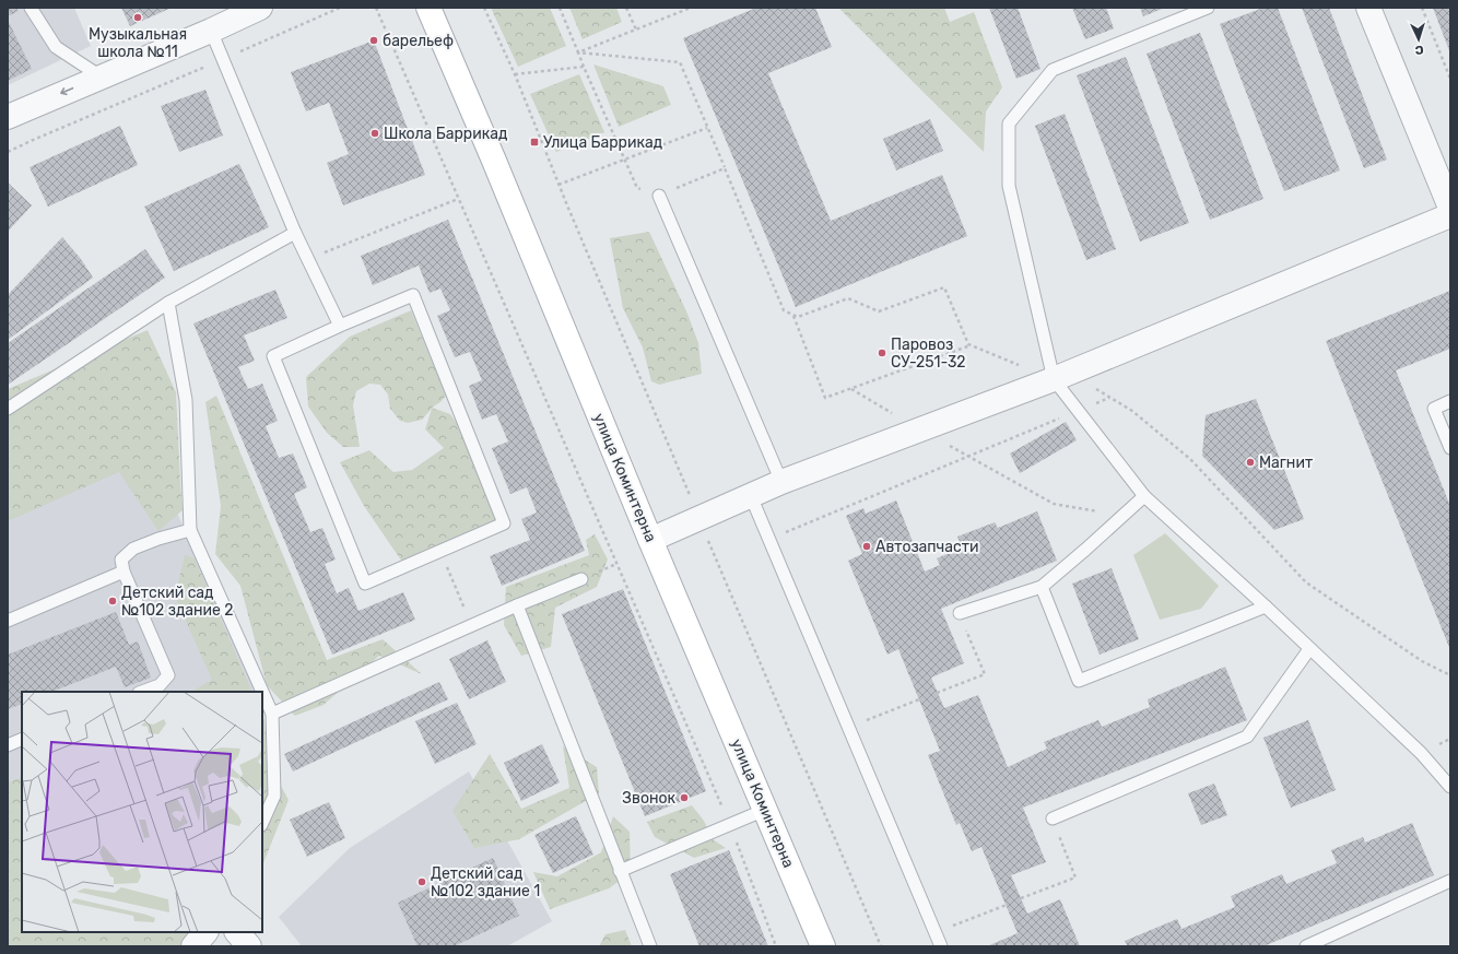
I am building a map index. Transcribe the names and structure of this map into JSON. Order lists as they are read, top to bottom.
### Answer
{
  "streets": {
    "main road": ["улица Коминтерна"]
  },
  "places": {
    "other": [
      "Музыкальная школа №11",
      "барельеф",
      "Школа Баррикад",
      "Паровоз СУ-251-32",
      "Магнит",
      "Автозапчасти",
      "Детский сад №102 здание 2",
      "Звонок",
      "Детский сад №102 здание 1"
    ],
    "transit": ["Улица Баррикад"]
  },
  "north": "bottom"
}
